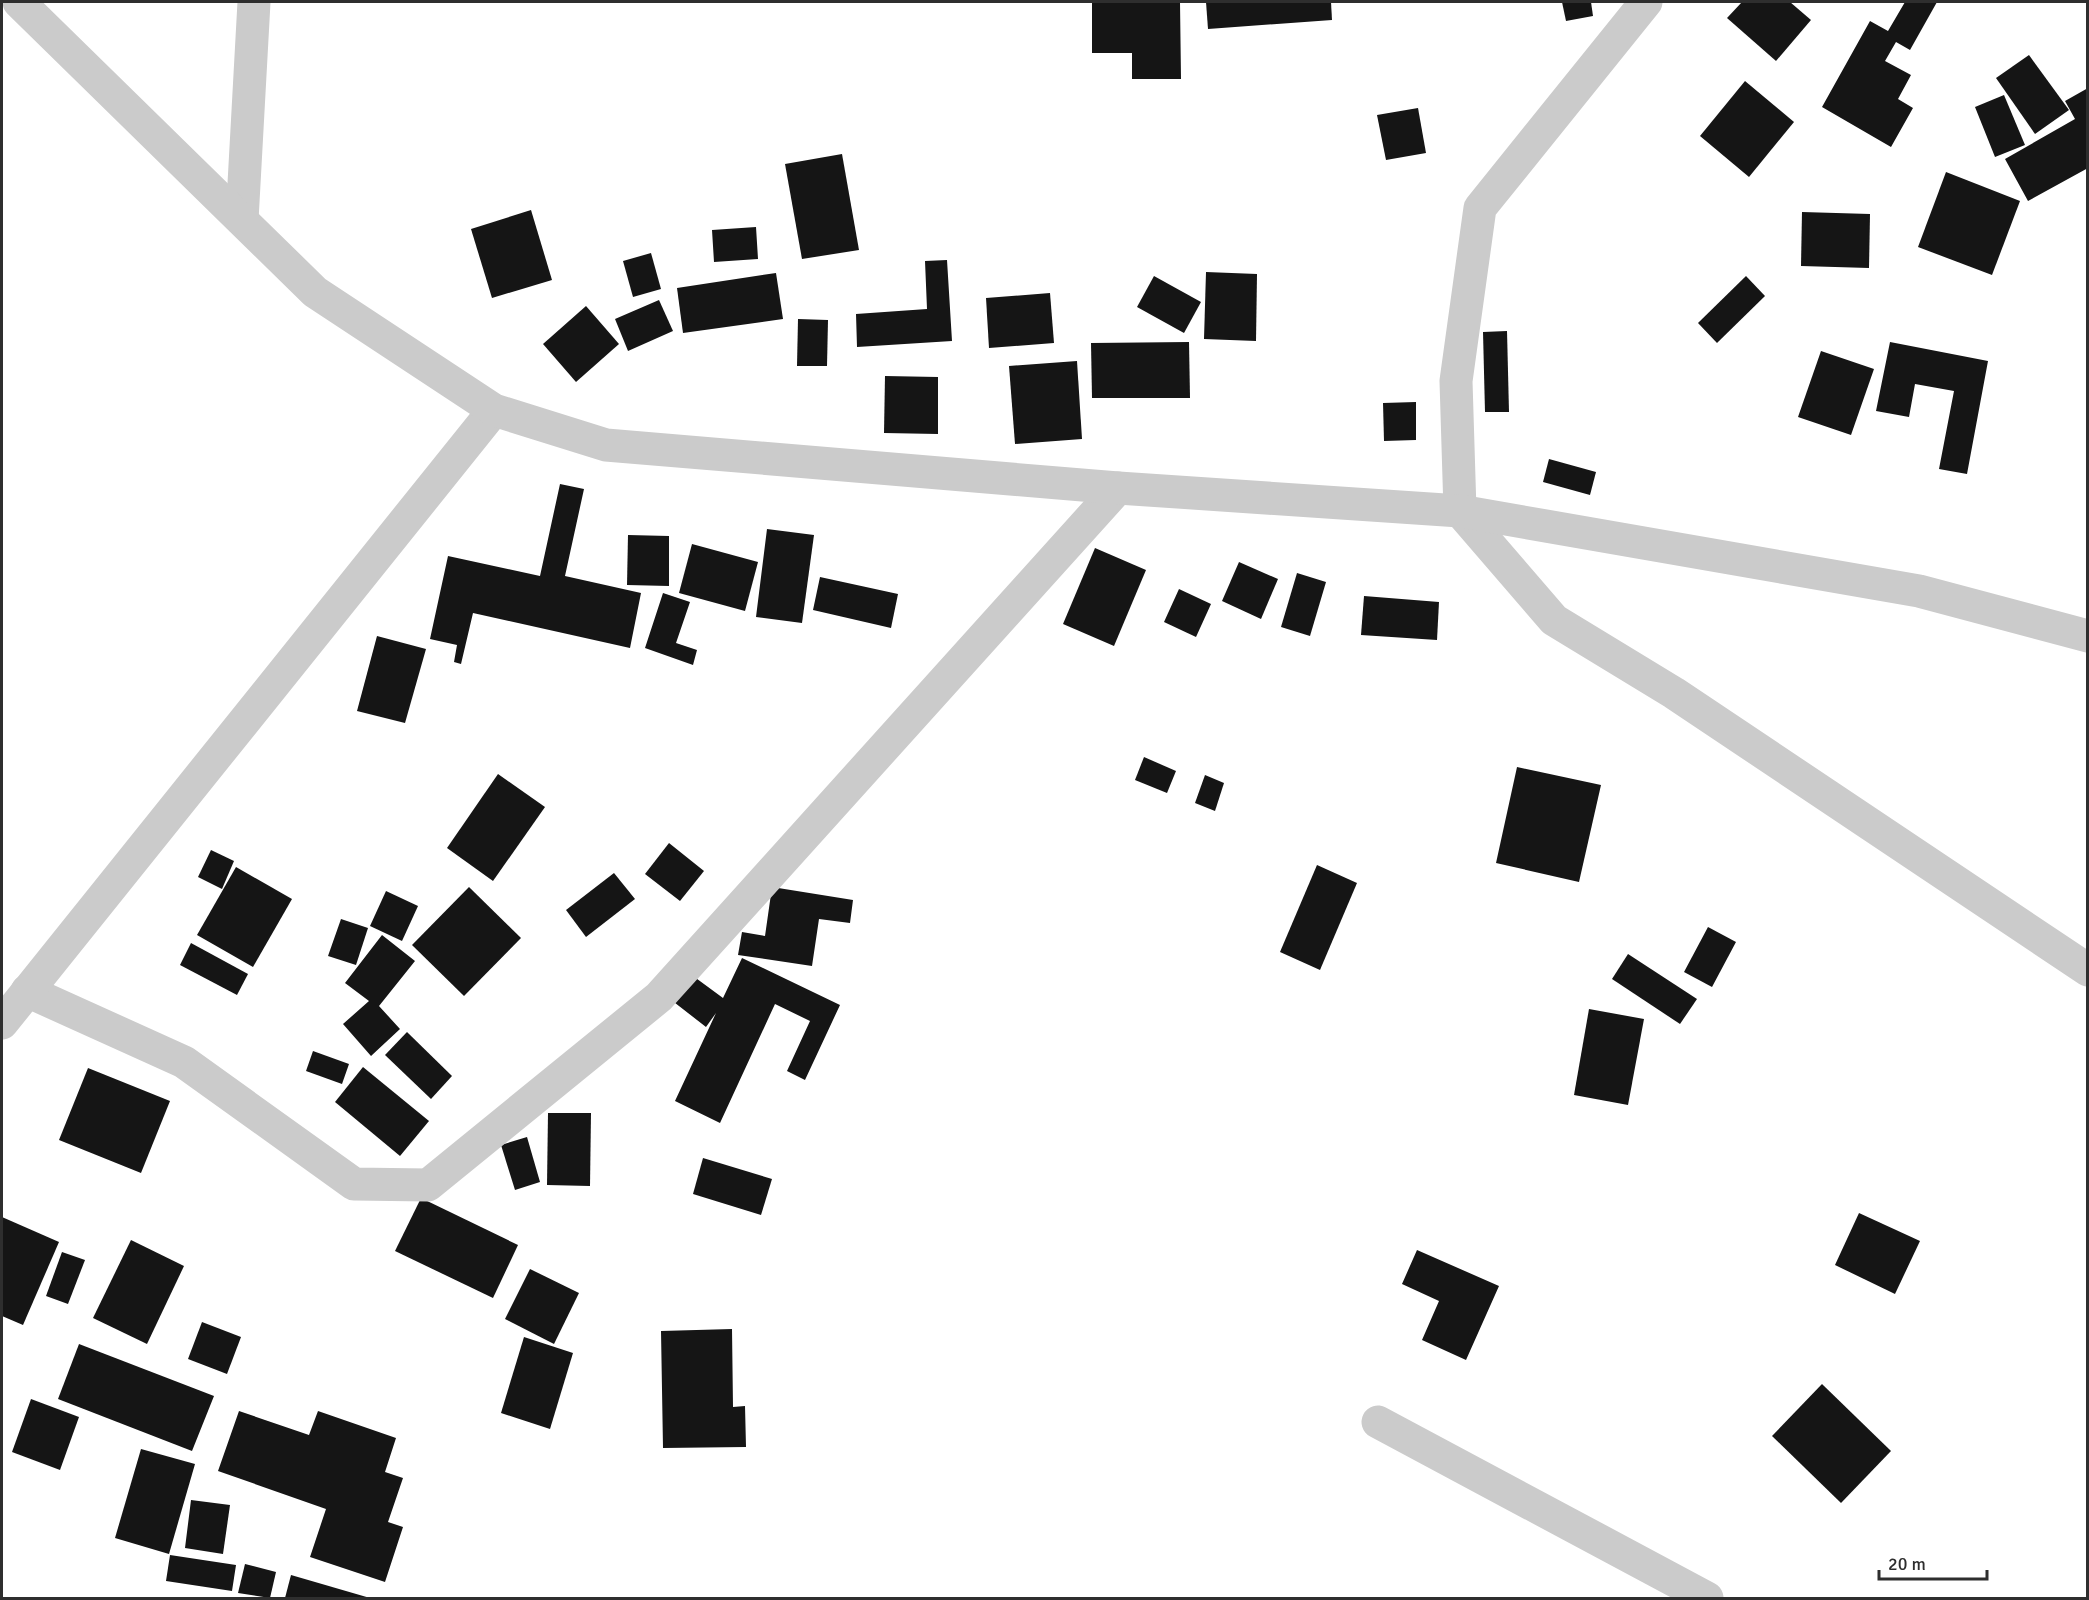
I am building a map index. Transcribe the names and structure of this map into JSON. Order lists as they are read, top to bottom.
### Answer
{
  "scale_bar": "20 m"
}
